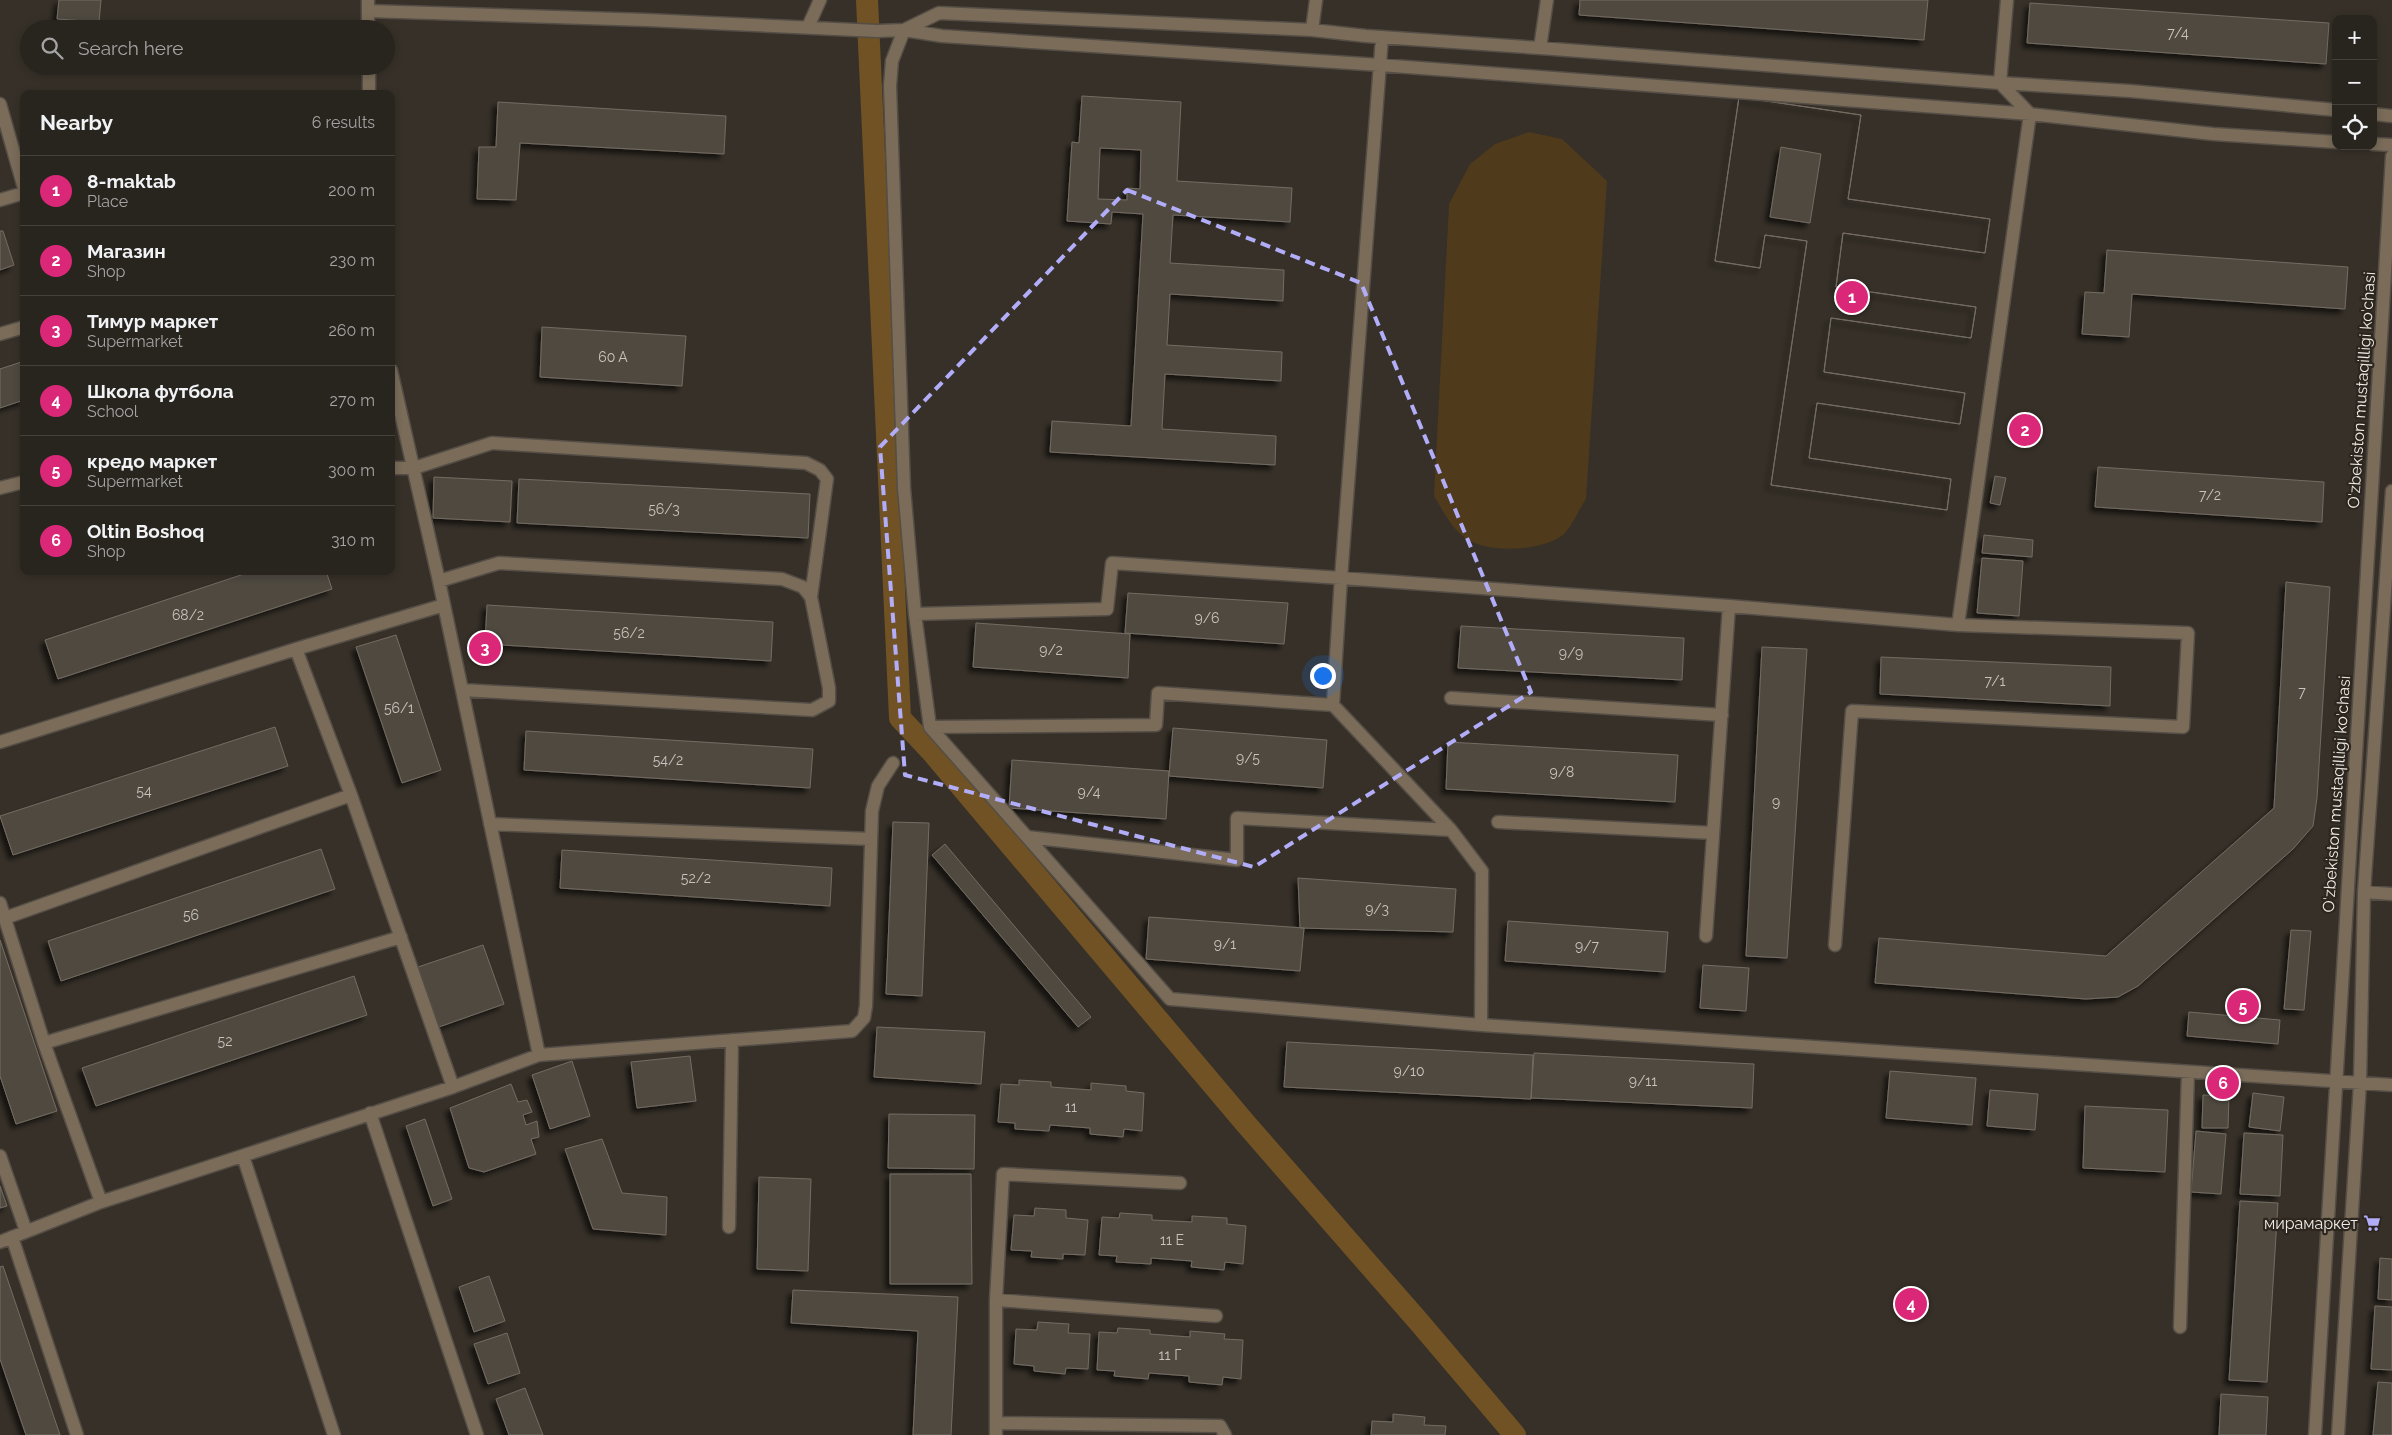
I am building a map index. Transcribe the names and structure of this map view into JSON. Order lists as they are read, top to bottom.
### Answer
{
  "streets": {
    "street": ["O'zbekiston mustaqilligi ko'chasi"]
  },
  "places": {
    "supermarket": ["мирамаркет"]
  },
  "house_numbers": [
    "7/4",
    "60 A",
    "7/2",
    "56/3",
    "68/2",
    "9/6",
    "56/2",
    "9/2",
    "9/9",
    "7/1",
    "7",
    "56/1",
    "9/5",
    "54/2",
    "9/8",
    "54",
    "9/4",
    "9",
    "52/2",
    "9/3",
    "56",
    "9/1",
    "9/7",
    "52",
    "9/10",
    "9/11",
    "11",
    "11 E",
    "11 Г"
  ],
  "page": {
    "map_buttons": ["+", "−"],
    "search": "Search here",
    "heading": ["Nearby", "6 results"],
    "list": [
      {
        "mark": "1",
        "name": "8-maktab",
        "note": "Place",
        "value": "200 m"
      },
      {
        "mark": "2",
        "name": "Магазин",
        "note": "Shop",
        "value": "230 m"
      },
      {
        "mark": "3",
        "name": "Тимур маркет",
        "note": "Supermarket",
        "value": "260 m"
      },
      {
        "mark": "4",
        "name": "Школа футбола",
        "note": "School",
        "value": "270 m"
      },
      {
        "mark": "5",
        "name": "кредо маркет",
        "note": "Supermarket",
        "value": "300 m"
      },
      {
        "mark": "6",
        "name": "Oltin Boshoq",
        "note": "Shop",
        "value": "310 m"
      }
    ],
    "pins": [
      "1",
      "2",
      "3",
      "5",
      "6",
      "4"
    ]
  }
}
